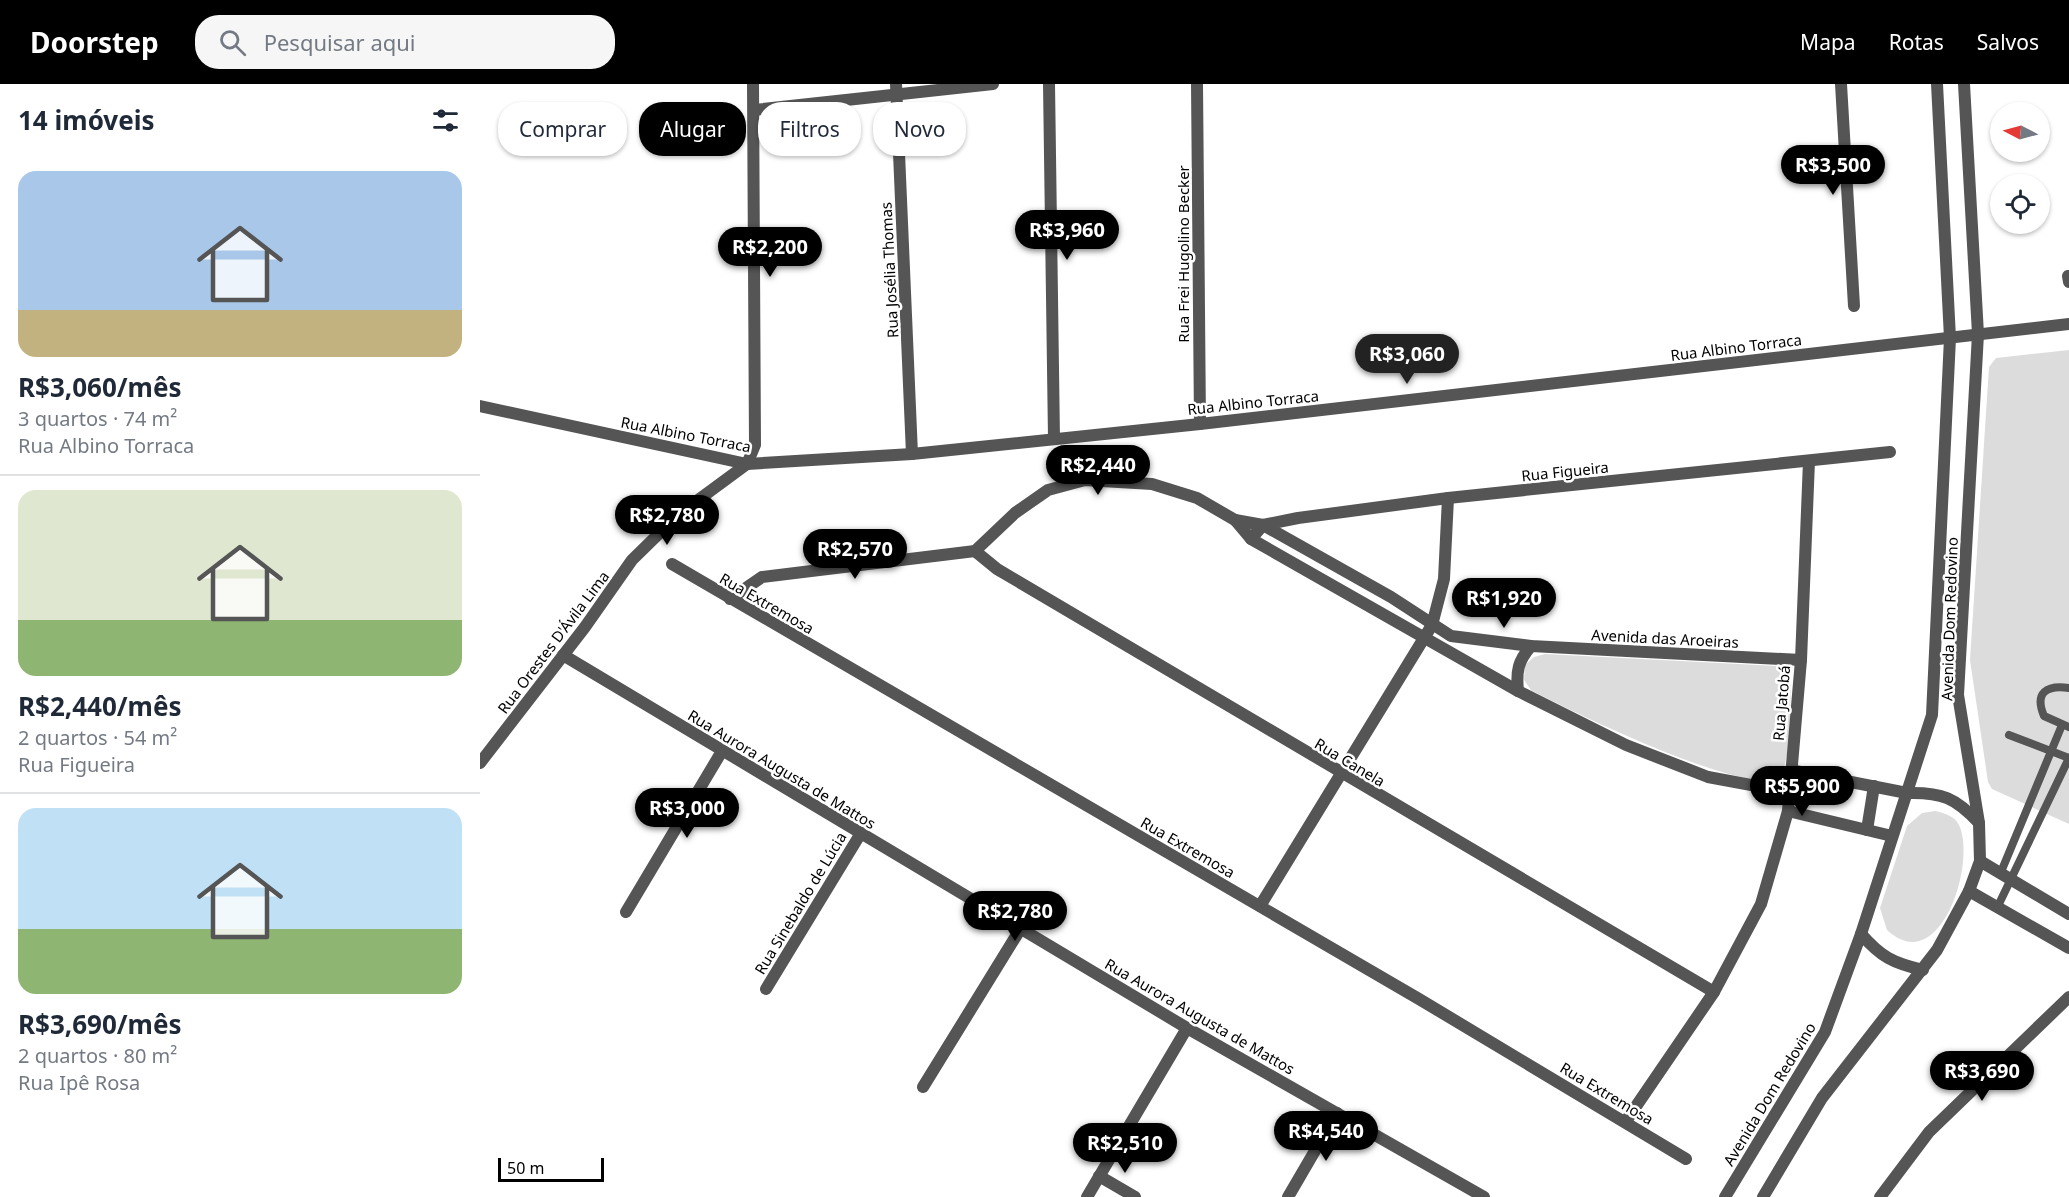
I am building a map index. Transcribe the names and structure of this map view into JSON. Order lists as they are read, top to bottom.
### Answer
{
  "streets": {
    "street": [
      "Rua Frei Hugolino Becker",
      "Rua Josélia Thomas",
      "Rua Albino Torraca",
      "Rua Figueira",
      "Rua Extremosa",
      "Avenida Dom Redovino",
      "Avenida das Aroeiras",
      "Rua Orestes D'Ávila Lima",
      "Rua Jatobá",
      "Rua Canela",
      "Rua Aurora Augusta de Mattos",
      "Rua Sinebaldo de Lúcia"
    ]
  },
  "crossings": [
    ["Rua Frei Hugolino Becker", "Rua Albino Torraca"],
    ["Rua Josélia Thomas", "Rua Albino Torraca"],
    ["Rua Albino Torraca", "Avenida Dom Redovino"],
    ["Rua Albino Torraca", "Rua Orestes D'Ávila Lima"],
    ["Rua Figueira", "Avenida das Aroeiras"],
    ["Rua Figueira", "Rua Jatobá"],
    ["Rua Extremosa", "Rua Jatobá"],
    ["Avenida das Aroeiras", "Rua Jatobá"],
    ["Rua Orestes D'Ávila Lima", "Rua Aurora Augusta de Mattos"],
    ["Rua Jatobá", "Rua Canela"],
    ["Rua Aurora Augusta de Mattos", "Rua Sinebaldo de Lúcia"]
  ],
  "scale_bar": "50 m",
  "north": "left",
  "page": {
    "header": "Doorstep",
    "search": "Pesquisar aqui",
    "nav": ["Mapa", "Rotas", "Salvos"],
    "heading": "14 imóveis",
    "chip": [
      "Comprar",
      "Alugar",
      "Filtros",
      "Novo"
    ],
    "price": [
      "R$3,500",
      "R$3,960",
      "R$2,200",
      "R$3,060",
      "R$2,440",
      "R$2,780",
      "R$2,570",
      "R$1,920",
      "R$5,900",
      "R$3,000",
      "R$2,780",
      "R$3,690",
      "R$4,540",
      "R$2,510"
    ],
    "list": [
      {
        "name": "R$3,060/mês",
        "note": "3 quartos · 74 m² · Rua Albino Torraca"
      },
      {
        "name": "R$2,440/mês",
        "note": "2 quartos · 54 m² · Rua Figueira"
      },
      {
        "name": "R$3,690/mês",
        "note": "2 quartos · 80 m² · Rua Ipê Rosa"
      }
    ],
    "scale": "50 m"
  }
}
